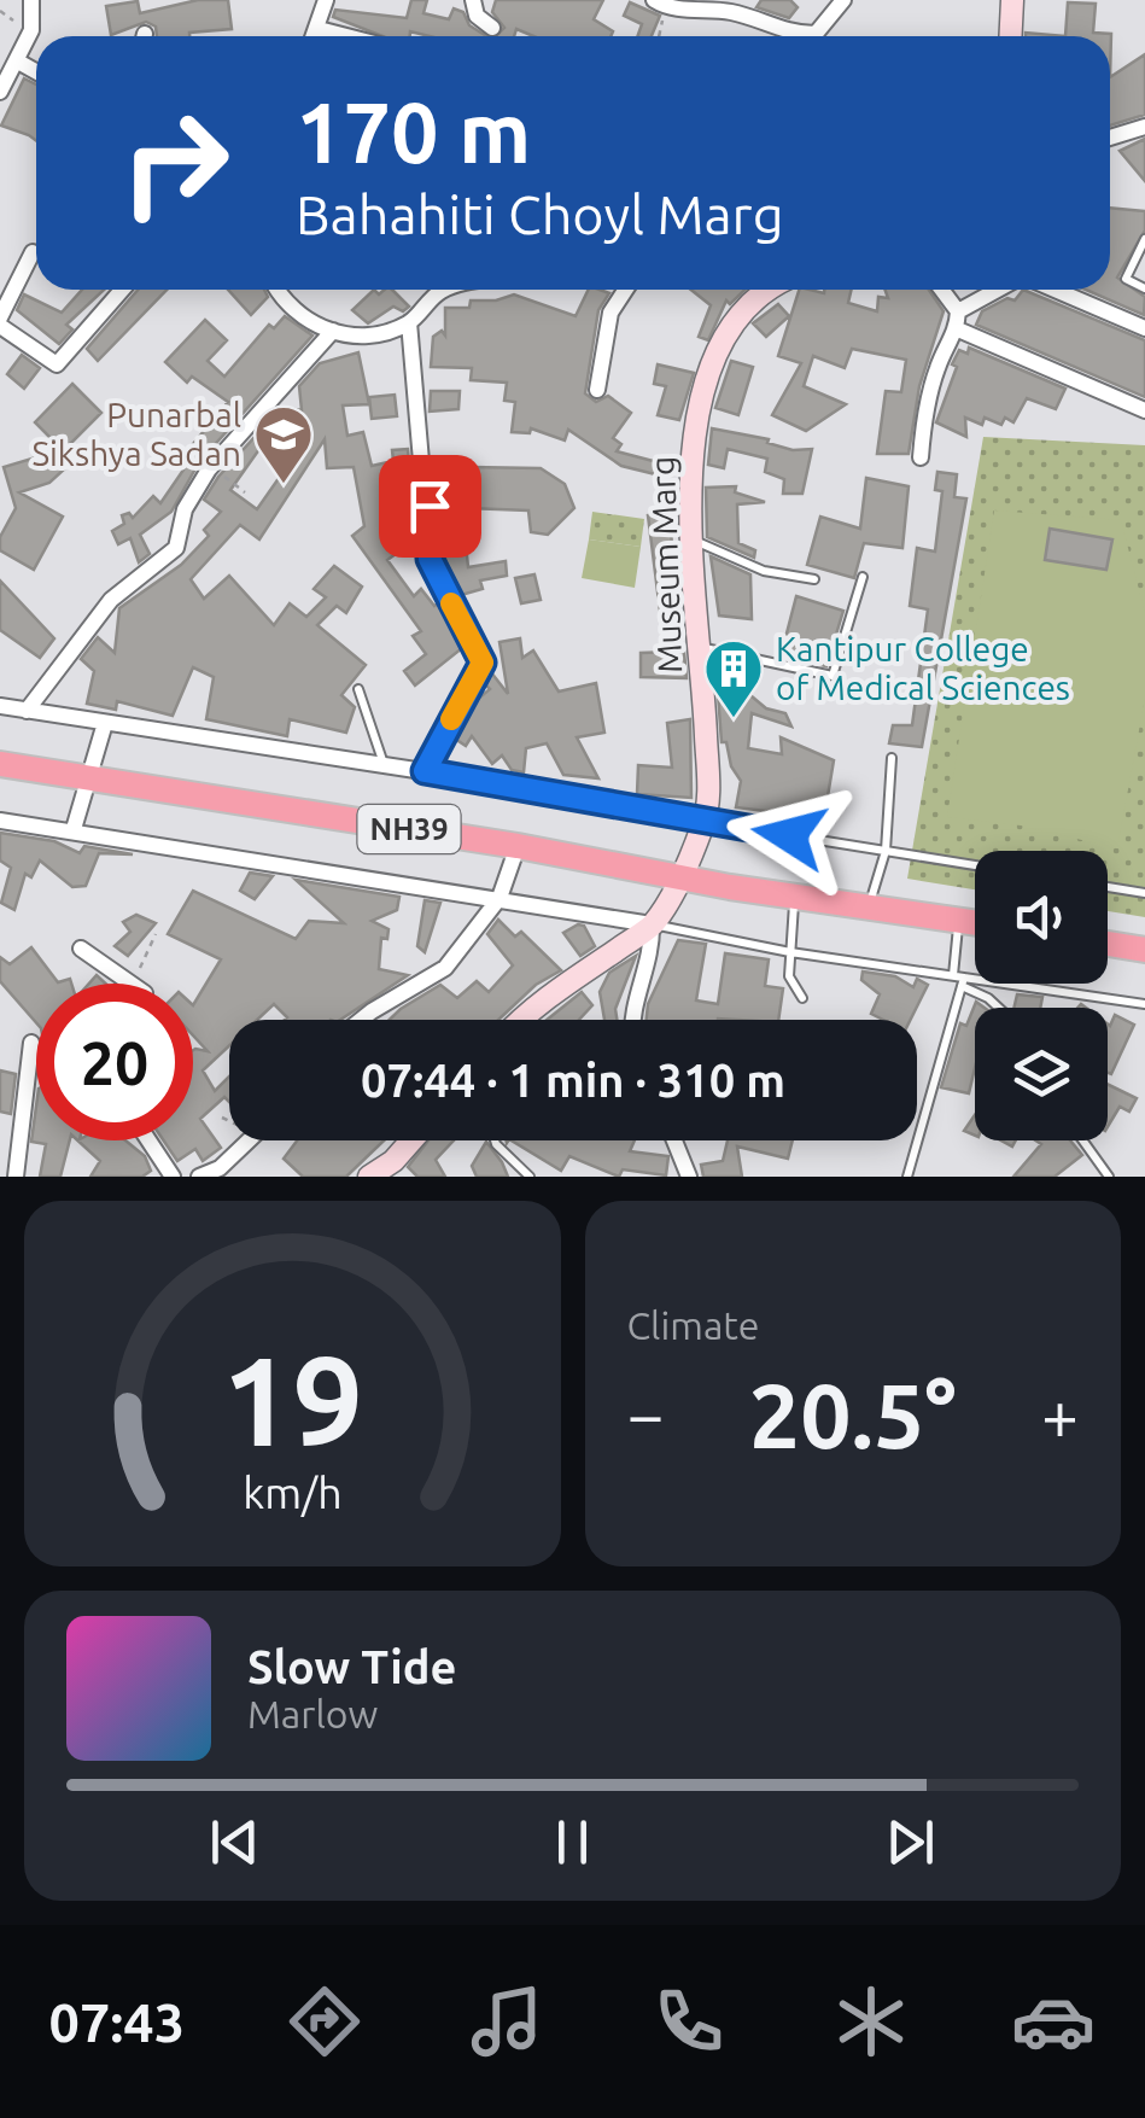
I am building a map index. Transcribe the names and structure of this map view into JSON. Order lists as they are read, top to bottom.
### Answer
{
  "streets": {
    "highway": ["NH39"],
    "main road": ["Museum Marg"]
  },
  "crossings": [
    ["Museum Marg", "NH39"]
  ],
  "places": {
    "school or university": ["Punarbal Sikshya Sadan"],
    "building": ["Kantipur College of Medical Sciences"]
  },
  "page": {
    "turn": ["170 m", "Bahahiti Choyl Marg"],
    "limit": "20",
    "trip": "07:44 · 1 min · 310 m",
    "tile": "Climate",
    "heat": ["−", "20.5°", "+"],
    "song": ["Slow Tide", "Marlow"],
    "tabs": "07:43",
    "gauge": ["19", "km/h"]
  }
}
